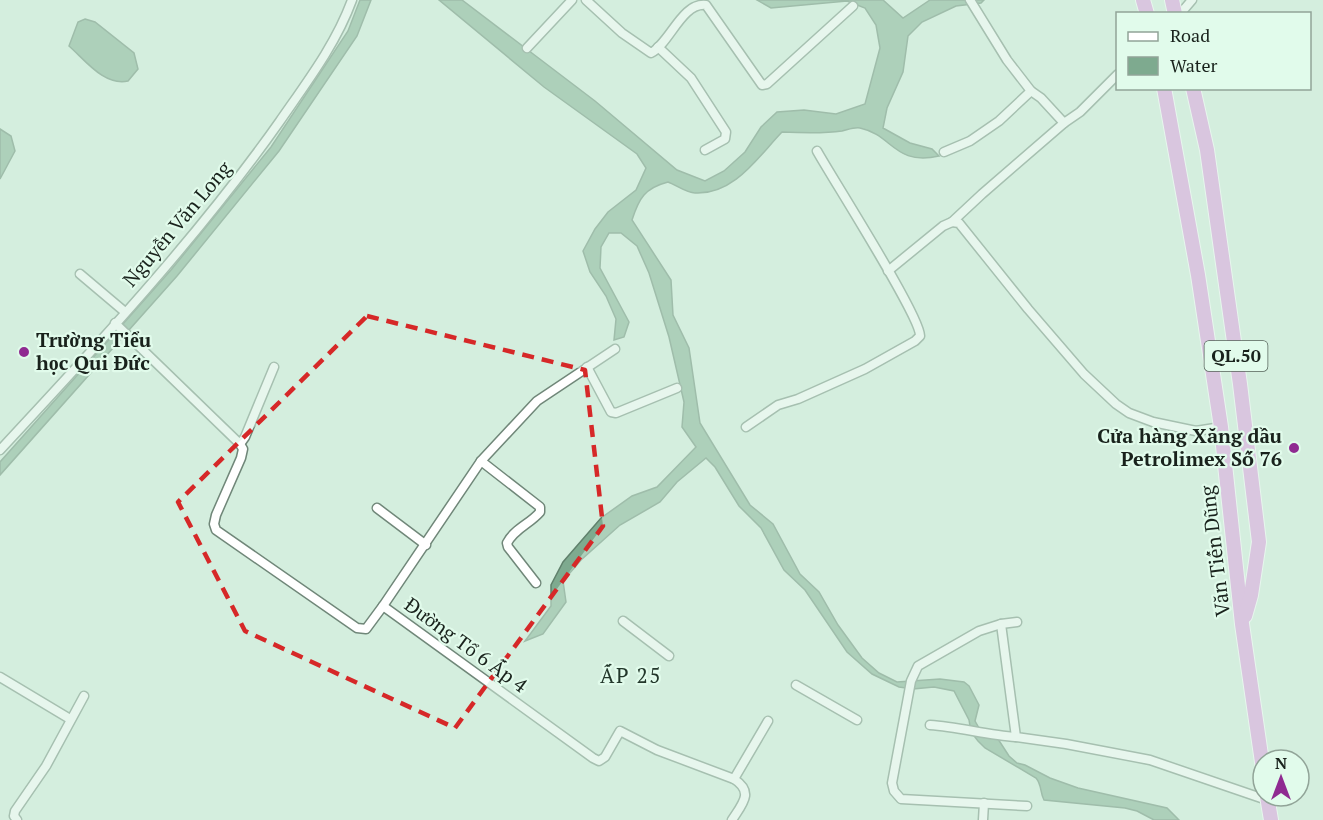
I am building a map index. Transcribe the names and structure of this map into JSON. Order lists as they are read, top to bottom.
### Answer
{
  "streets": {
    "highway": ["QL.50", "Văn Tiến Dũng"],
    "street": ["Nguyễn Văn Long", "Đường Tổ 6 Ấp 4"]
  },
  "crossings": [
    ["QL.50", "Văn Tiến Dũng"]
  ],
  "districts": ["ẤP 25"],
  "places": ["Trường Tiểu học Qui Đức", "Cửa hàng Xăng dầu Petrolimex Số 76"],
  "legend": ["Road", "Water"],
  "north": "top"
}
